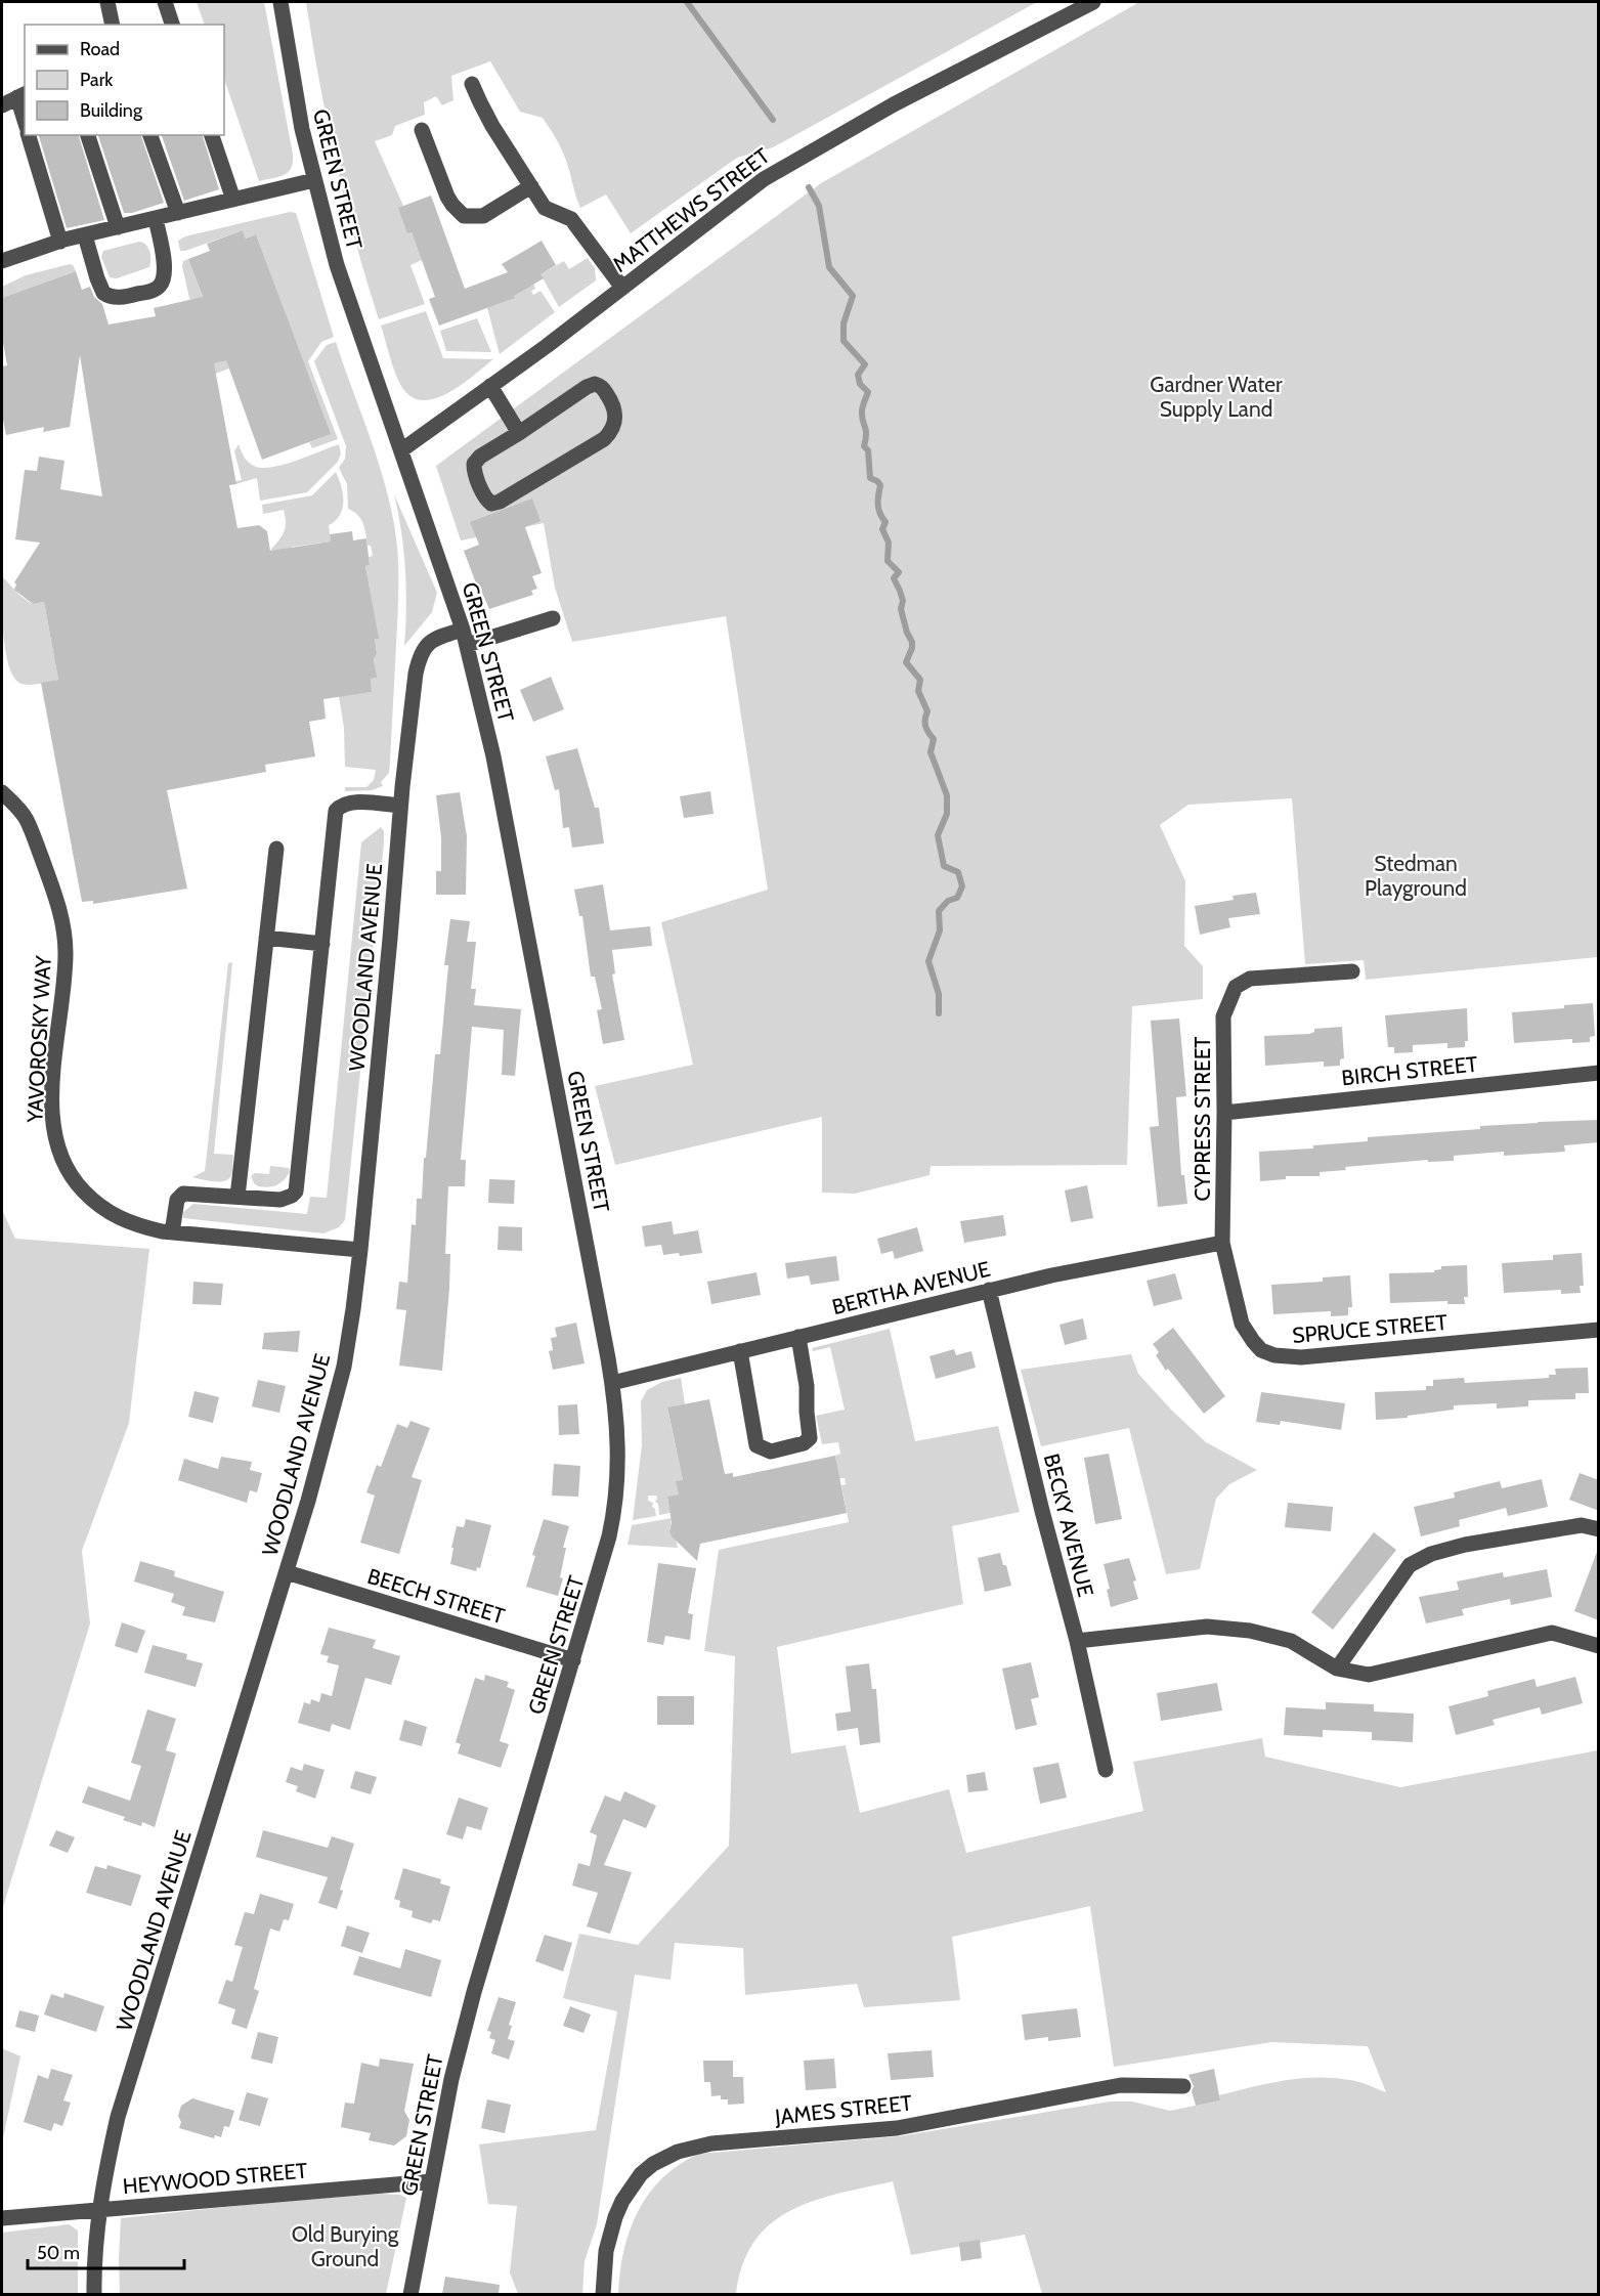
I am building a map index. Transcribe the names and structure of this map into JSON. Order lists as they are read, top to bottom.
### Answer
{
  "streets": {
    "street": [
      "GREEN STREET",
      "MATTHEWS STREET",
      "WOODLAND AVENUE",
      "YAVOROSKY WAY",
      "BIRCH STREET",
      "CYPRESS STREET",
      "BERTHA AVENUE",
      "SPRUCE STREET",
      "BECKY AVENUE",
      "BEECH STREET",
      "JAMES STREET",
      "HEYWOOD STREET"
    ]
  },
  "crossings": [
    ["GREEN STREET", "MATTHEWS STREET"],
    ["GREEN STREET", "WOODLAND AVENUE"],
    ["GREEN STREET", "BERTHA AVENUE"],
    ["GREEN STREET", "BEECH STREET"],
    ["GREEN STREET", "HEYWOOD STREET"],
    ["WOODLAND AVENUE", "YAVOROSKY WAY"],
    ["WOODLAND AVENUE", "BEECH STREET"],
    ["WOODLAND AVENUE", "HEYWOOD STREET"],
    ["BIRCH STREET", "CYPRESS STREET"],
    ["CYPRESS STREET", "BERTHA AVENUE"],
    ["CYPRESS STREET", "SPRUCE STREET"],
    ["BERTHA AVENUE", "SPRUCE STREET"],
    ["BERTHA AVENUE", "BECKY AVENUE"]
  ],
  "parks": ["Gardner Water Supply Land", "Stedman Playground", "Old Burying Ground"],
  "legend": ["Road", "Park", "Building"],
  "scale_bar": "50 m"
}
